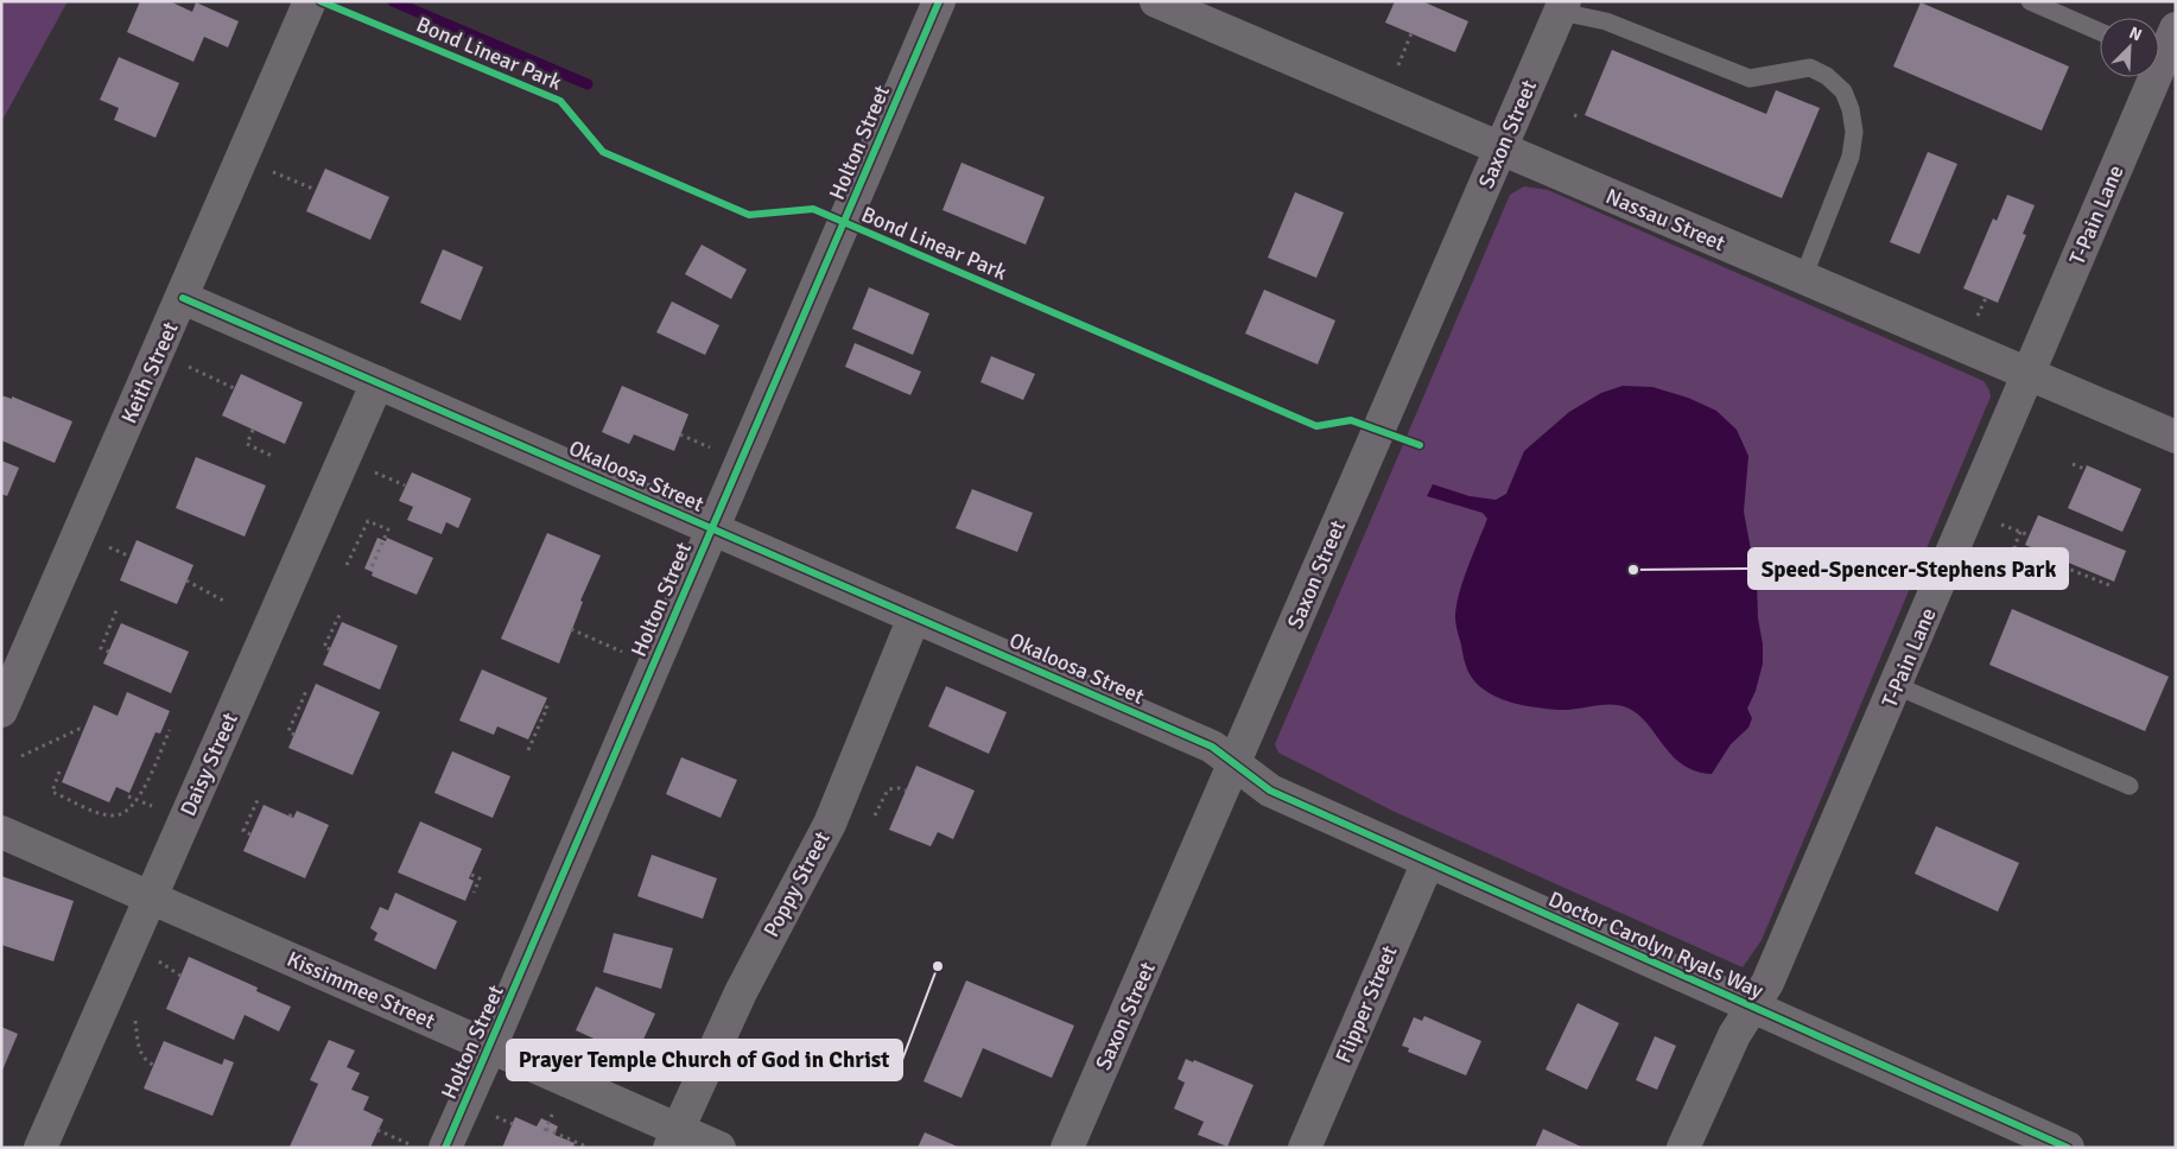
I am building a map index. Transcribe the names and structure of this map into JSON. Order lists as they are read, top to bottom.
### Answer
{
  "streets": {
    "street": [
      "Saxon Street",
      "Holton Street",
      "T-Pain Lane",
      "Nassau Street",
      "Keith Street",
      "Okaloosa Street",
      "Daisy Street",
      "Poppy Street",
      "Doctor Carolyn Ryals Way",
      "Kissimmee Street",
      "Flipper Street"
    ],
    "cycle path": ["Bond Linear Park"]
  },
  "crossings": [
    ["Saxon Street", "Nassau Street"],
    ["Saxon Street", "Okaloosa Street"],
    ["Saxon Street", "Doctor Carolyn Ryals Way"],
    ["Holton Street", "Okaloosa Street"],
    ["Holton Street", "Kissimmee Street"],
    ["T-Pain Lane", "Nassau Street"],
    ["T-Pain Lane", "Doctor Carolyn Ryals Way"],
    ["Keith Street", "Okaloosa Street"],
    ["Okaloosa Street", "Daisy Street"],
    ["Okaloosa Street", "Poppy Street"],
    ["Okaloosa Street", "Doctor Carolyn Ryals Way"],
    ["Daisy Street", "Kissimmee Street"],
    ["Poppy Street", "Kissimmee Street"],
    ["Doctor Carolyn Ryals Way", "Flipper Street"]
  ],
  "places": ["Speed-Spencer-Stephens Park", "Prayer Temple Church of God in Christ"],
  "north": "top right"
}
